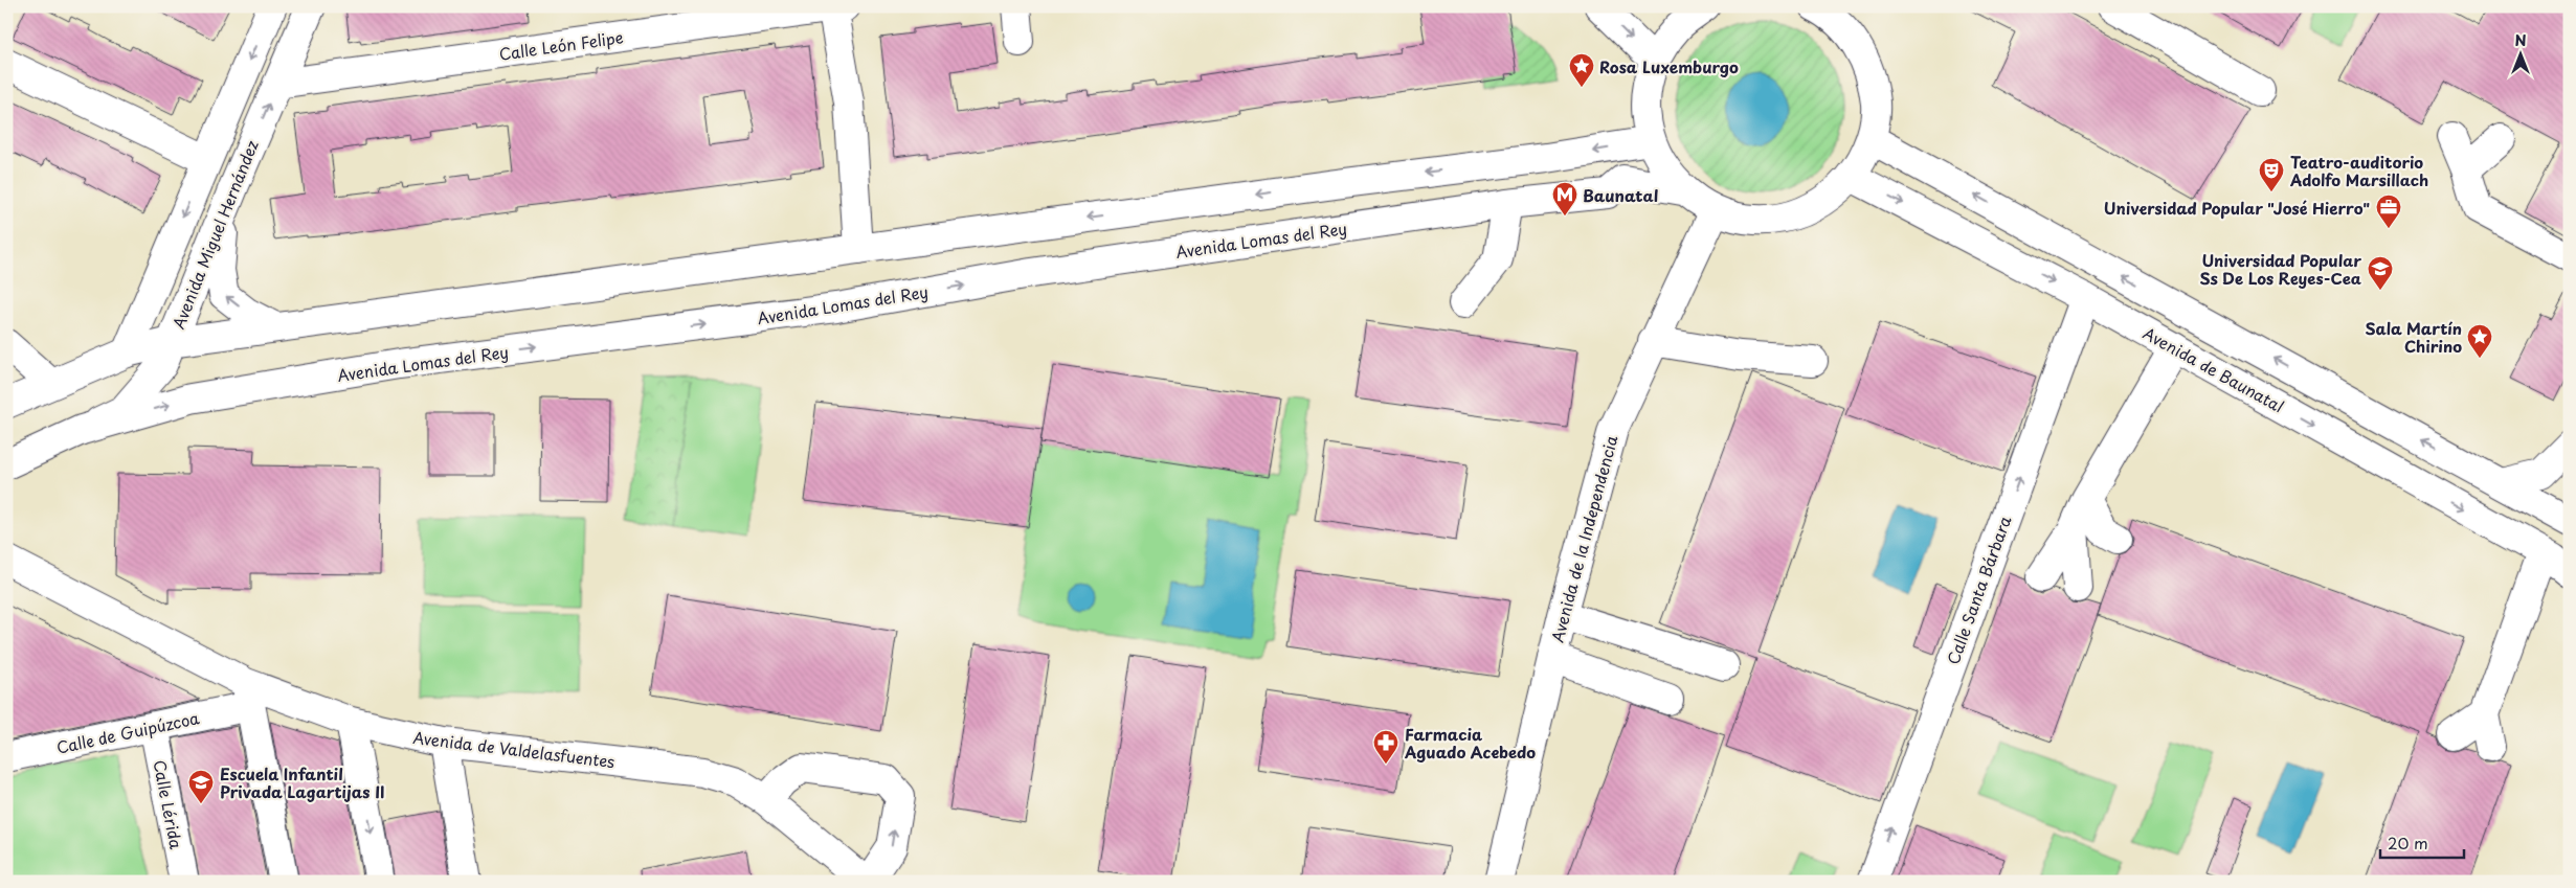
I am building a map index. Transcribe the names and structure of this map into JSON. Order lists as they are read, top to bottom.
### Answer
{
  "streets": {
    "main road": [
      "Calle León Felipe",
      "Avenida Miguel Hernández",
      "Avenida Lomas del Rey",
      "Avenida de Baunatal",
      "Avenida de la Independencia",
      "Calle Santa Bárbara",
      "Calle de Guipúzcoa",
      "Avenida de Valdelasfuentes",
      "Calle Lérida"
    ]
  },
  "crossings": [
    ["Calle León Felipe", "Avenida Miguel Hernández"],
    ["Avenida Miguel Hernández", "Avenida Lomas del Rey"],
    ["Avenida de Baunatal", "Calle Santa Bárbara"],
    ["Calle de Guipúzcoa", "Avenida de Valdelasfuentes"],
    ["Calle de Guipúzcoa", "Calle Lérida"]
  ],
  "places": {
    "place": ["Rosa Luxemburgo", "Sala Martín Chirino"],
    "theatre": ["Teatro-auditorio Adolfo Marsillach"],
    "metro station": ["Baunatal"],
    "office": ["Universidad Popular \"José Hierro\""],
    "school or university": ["Universidad Popular Ss De Los Reyes-Cea", "Escuela Infantil Privada Lagartijas II"],
    "pharmacy": ["Farmacia Aguado Acebedo"]
  },
  "scale_bar": "20 m",
  "north": "top"
}
